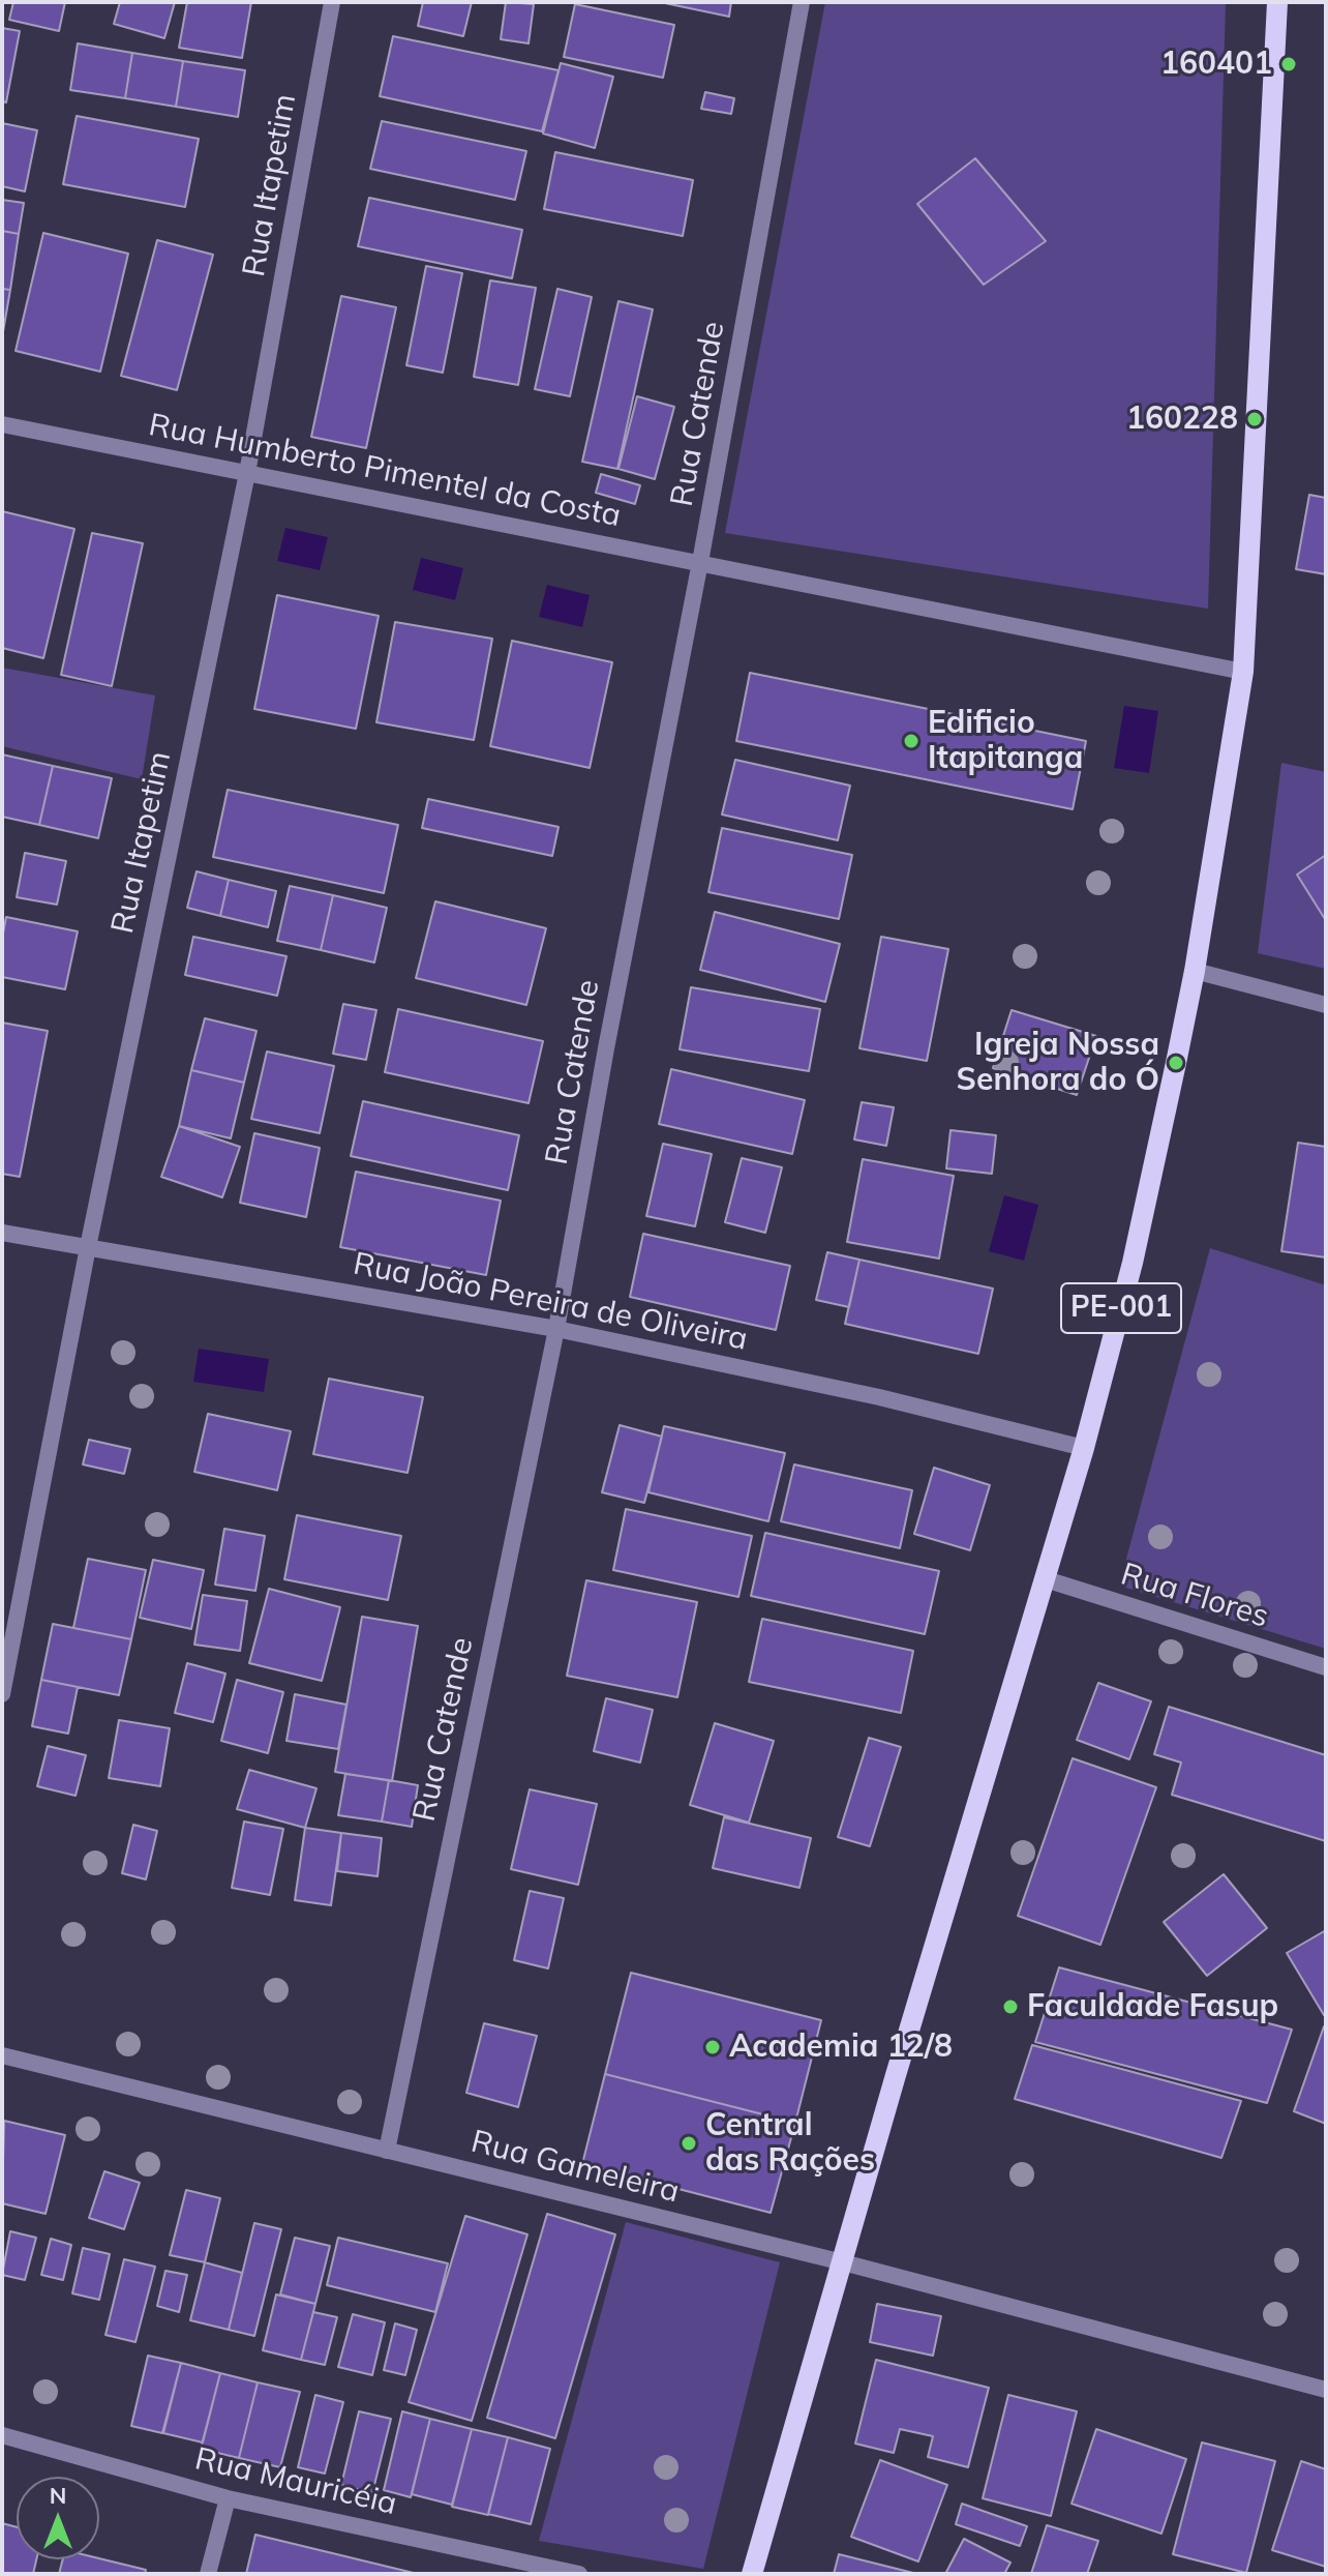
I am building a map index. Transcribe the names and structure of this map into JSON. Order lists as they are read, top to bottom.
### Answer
{
  "streets": {
    "main road": ["PE-001"],
    "street": [
      "Rua Itapetim",
      "Rua Catende",
      "Rua Humberto Pimentel da Costa",
      "Rua João Pereira de Oliveira",
      "Rua Flores",
      "Rua Gameleira",
      "Rua Mauricéia"
    ]
  },
  "crossings": [
    ["Rua Itapetim", "Rua Humberto Pimentel da Costa"],
    ["Rua Itapetim", "Rua João Pereira de Oliveira"],
    ["Rua Catende", "Rua Humberto Pimentel da Costa"],
    ["Rua Catende", "Rua João Pereira de Oliveira"],
    ["Rua Catende", "Rua Gameleira"],
    ["Rua Humberto Pimentel da Costa", "PE-001"],
    ["Rua João Pereira de Oliveira", "PE-001"],
    ["PE-001", "Rua Flores"],
    ["PE-001", "Rua Gameleira"]
  ],
  "places": [
    "160401",
    "160228",
    "Edificio Itapitanga",
    "Igreja Nossa Senhora do Ó",
    "Faculdade Fasup",
    "Academia 12/8",
    "Central das Rações"
  ],
  "north": "top"
}
